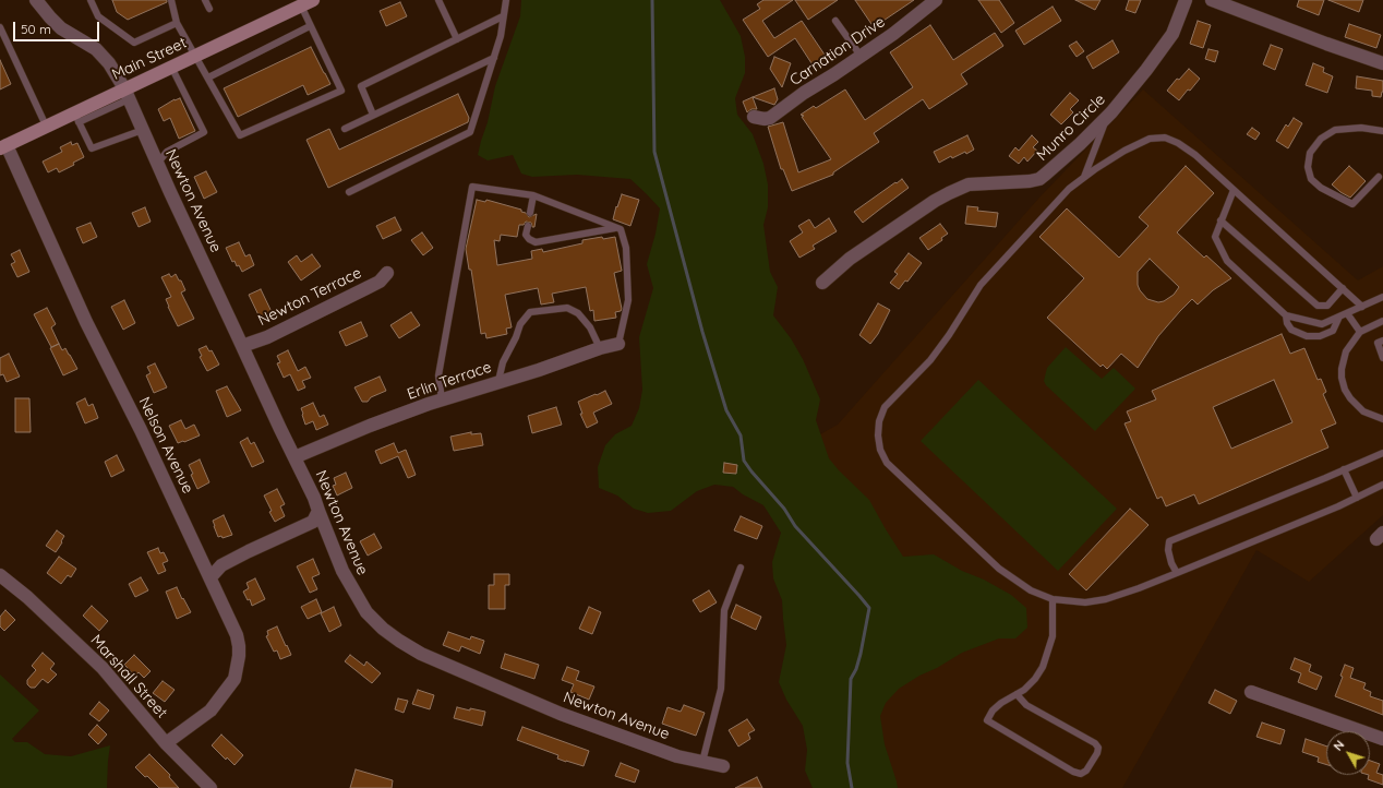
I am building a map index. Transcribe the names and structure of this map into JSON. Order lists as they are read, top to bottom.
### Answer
{
  "streets": {
    "main road": ["Main Street"],
    "street": [
      "Carnation Drive",
      "Munro Circle",
      "Newton Avenue",
      "Newton Terrace",
      "Erlin Terrace",
      "Nelson Avenue",
      "Marshall Street"
    ]
  },
  "crossings": [
    ["Main Street", "Newton Avenue"],
    ["Main Street", "Nelson Avenue"],
    ["Newton Avenue", "Newton Terrace"],
    ["Newton Avenue", "Erlin Terrace"],
    ["Nelson Avenue", "Marshall Street"]
  ],
  "scale_bar": "50 m",
  "north": "top left"
}
